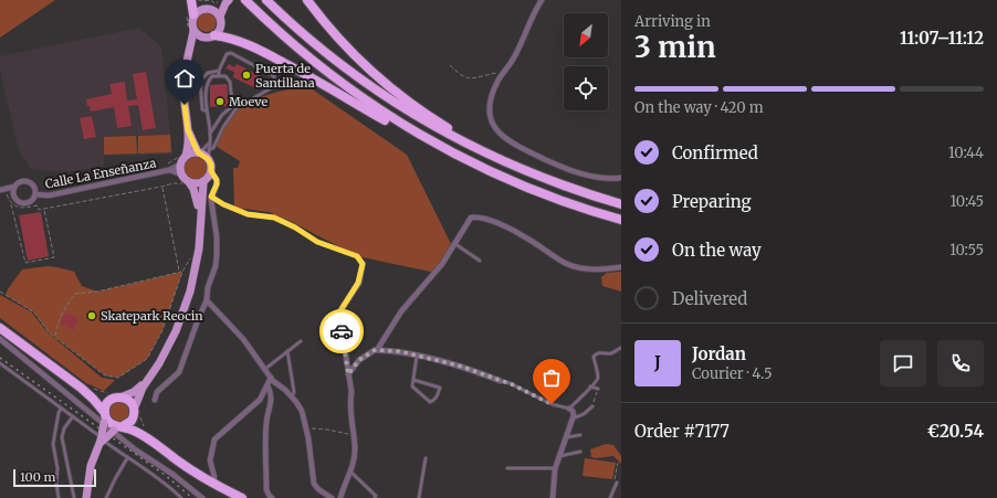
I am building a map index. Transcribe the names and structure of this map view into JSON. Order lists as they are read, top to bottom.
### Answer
{
  "streets": {
    "street": ["Calle La Enseñanza"]
  },
  "places": ["Puerta de Santillana", "Moeve", "Skatepark Reocin"],
  "scale_bar": "100 m",
  "north": "bottom left",
  "page": {
    "heading": ["3 min", "Arriving in", "11:07–11:12"],
    "panel": [
      "Jordan",
      "Courier · 4.5",
      "Order #7177",
      "€20.54"
    ],
    "bar": "On the way · 420 m",
    "list": [
      ["Confirmed", "10:44"],
      ["Preparing", "10:45"],
      ["On the way", "10:55"],
      "Delivered"
    ],
    "round": "J",
    "scale": "100 m"
  }
}
